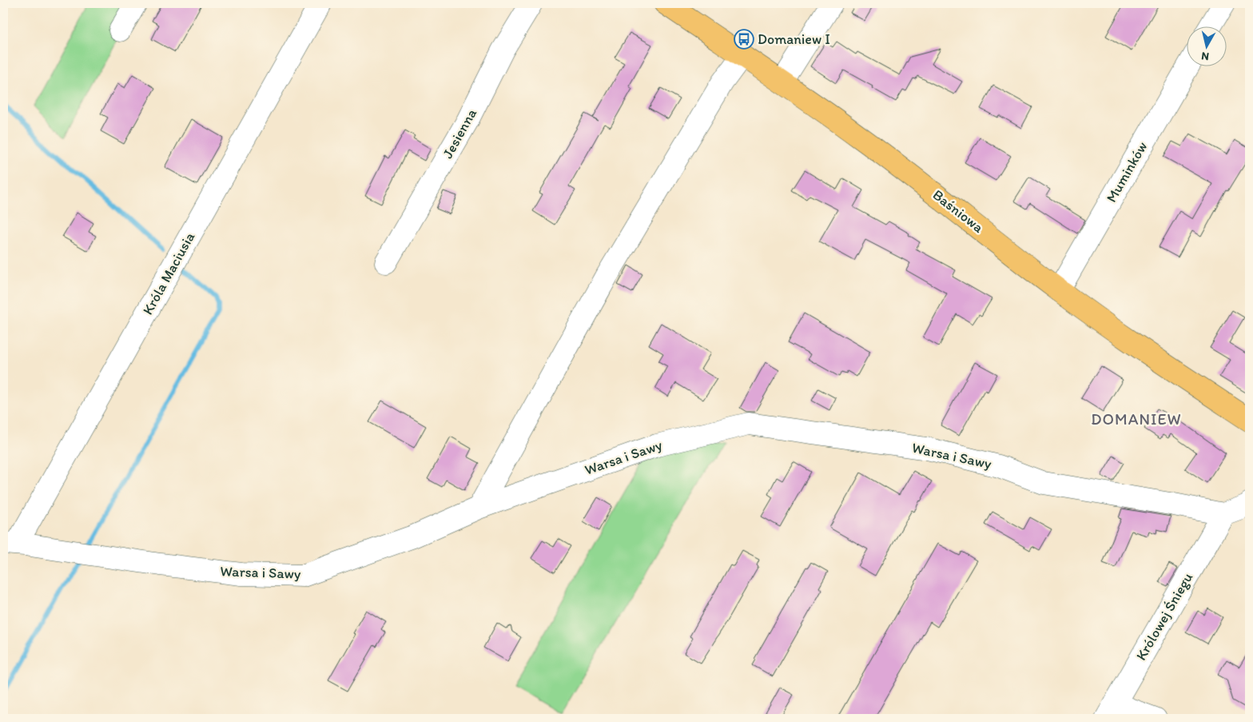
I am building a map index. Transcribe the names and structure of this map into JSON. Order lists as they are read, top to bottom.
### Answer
{
  "streets": {
    "main road": ["Baśniowa"],
    "street": [
      "Jesienna",
      "Muminków",
      "Króla Maciusia",
      "Warsa i Sawy",
      "Królowej Śniegu"
    ]
  },
  "crossings": [
    ["Muminków", "Baśniowa"],
    ["Króla Maciusia", "Warsa i Sawy"],
    ["Warsa i Sawy", "Królowej Śniegu"]
  ],
  "districts": ["DOMANIEW"],
  "places": {
    "bus stop": ["Domaniew I"]
  },
  "north": "bottom"
}
